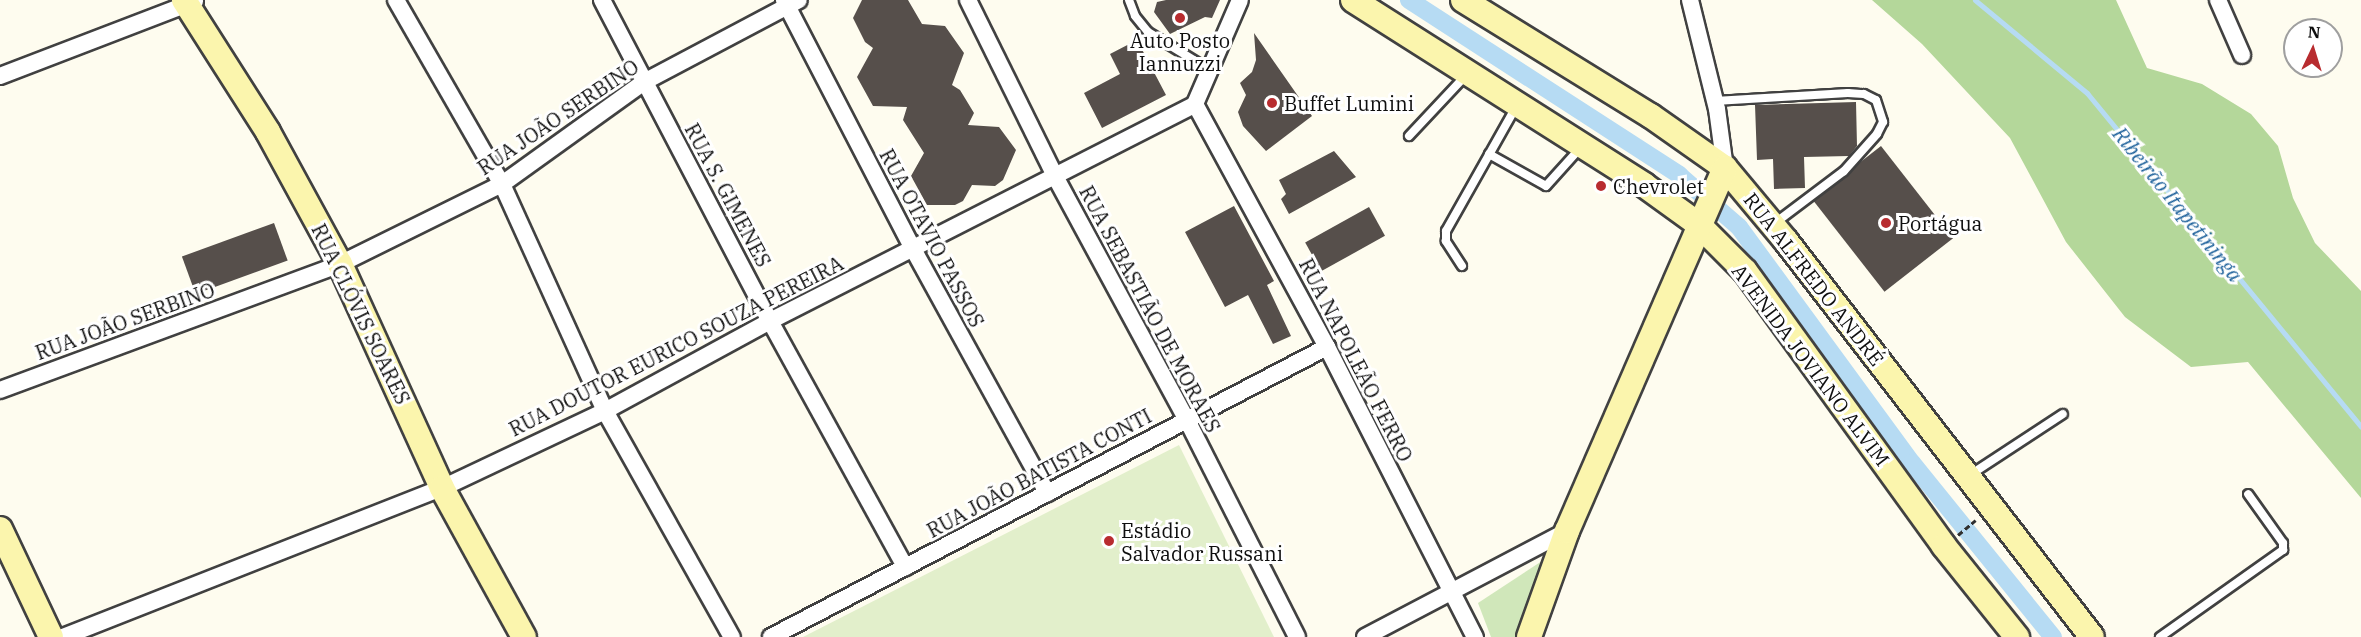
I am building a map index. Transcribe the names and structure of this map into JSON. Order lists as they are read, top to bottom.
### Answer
{
  "streets": {
    "main road": ["RUA ALFREDO ANDRÉ", "RUA CLÓVIS SOARES", "AVENIDA JOVIANO ALVIM"],
    "street": [
      "RUA JOÃO SERBINO",
      "RUA S. GIMENES",
      "RUA OTAVIO PASSOS",
      "RUA SEBASTIÃO DE MORAES",
      "RUA DOUTOR EURICO SOUZA PEREIRA",
      "RUA NAPOLEÃO FERRO",
      "RUA JOÃO BATISTA CONTI"
    ]
  },
  "crossings": [
    ["RUA JOÃO SERBINO", "RUA S. GIMENES"],
    ["RUA JOÃO SERBINO", "RUA OTAVIO PASSOS"],
    ["RUA JOÃO SERBINO", "RUA CLÓVIS SOARES"],
    ["RUA S. GIMENES", "RUA DOUTOR EURICO SOUZA PEREIRA"],
    ["RUA S. GIMENES", "RUA JOÃO BATISTA CONTI"],
    ["RUA OTAVIO PASSOS", "RUA DOUTOR EURICO SOUZA PEREIRA"],
    ["RUA OTAVIO PASSOS", "RUA JOÃO BATISTA CONTI"],
    ["RUA SEBASTIÃO DE MORAES", "RUA DOUTOR EURICO SOUZA PEREIRA"],
    ["RUA SEBASTIÃO DE MORAES", "RUA JOÃO BATISTA CONTI"],
    ["RUA CLÓVIS SOARES", "RUA DOUTOR EURICO SOUZA PEREIRA"],
    ["RUA DOUTOR EURICO SOUZA PEREIRA", "RUA NAPOLEÃO FERRO"],
    ["RUA NAPOLEÃO FERRO", "RUA JOÃO BATISTA CONTI"]
  ],
  "water": ["Ribeirão Itapetininga"],
  "places": [
    "Auto Posto Iannuzzi",
    "Buffet Lumini",
    "Chevrolet",
    "Portágua",
    "Estádio Salvador Russani"
  ],
  "north": "top"
}
